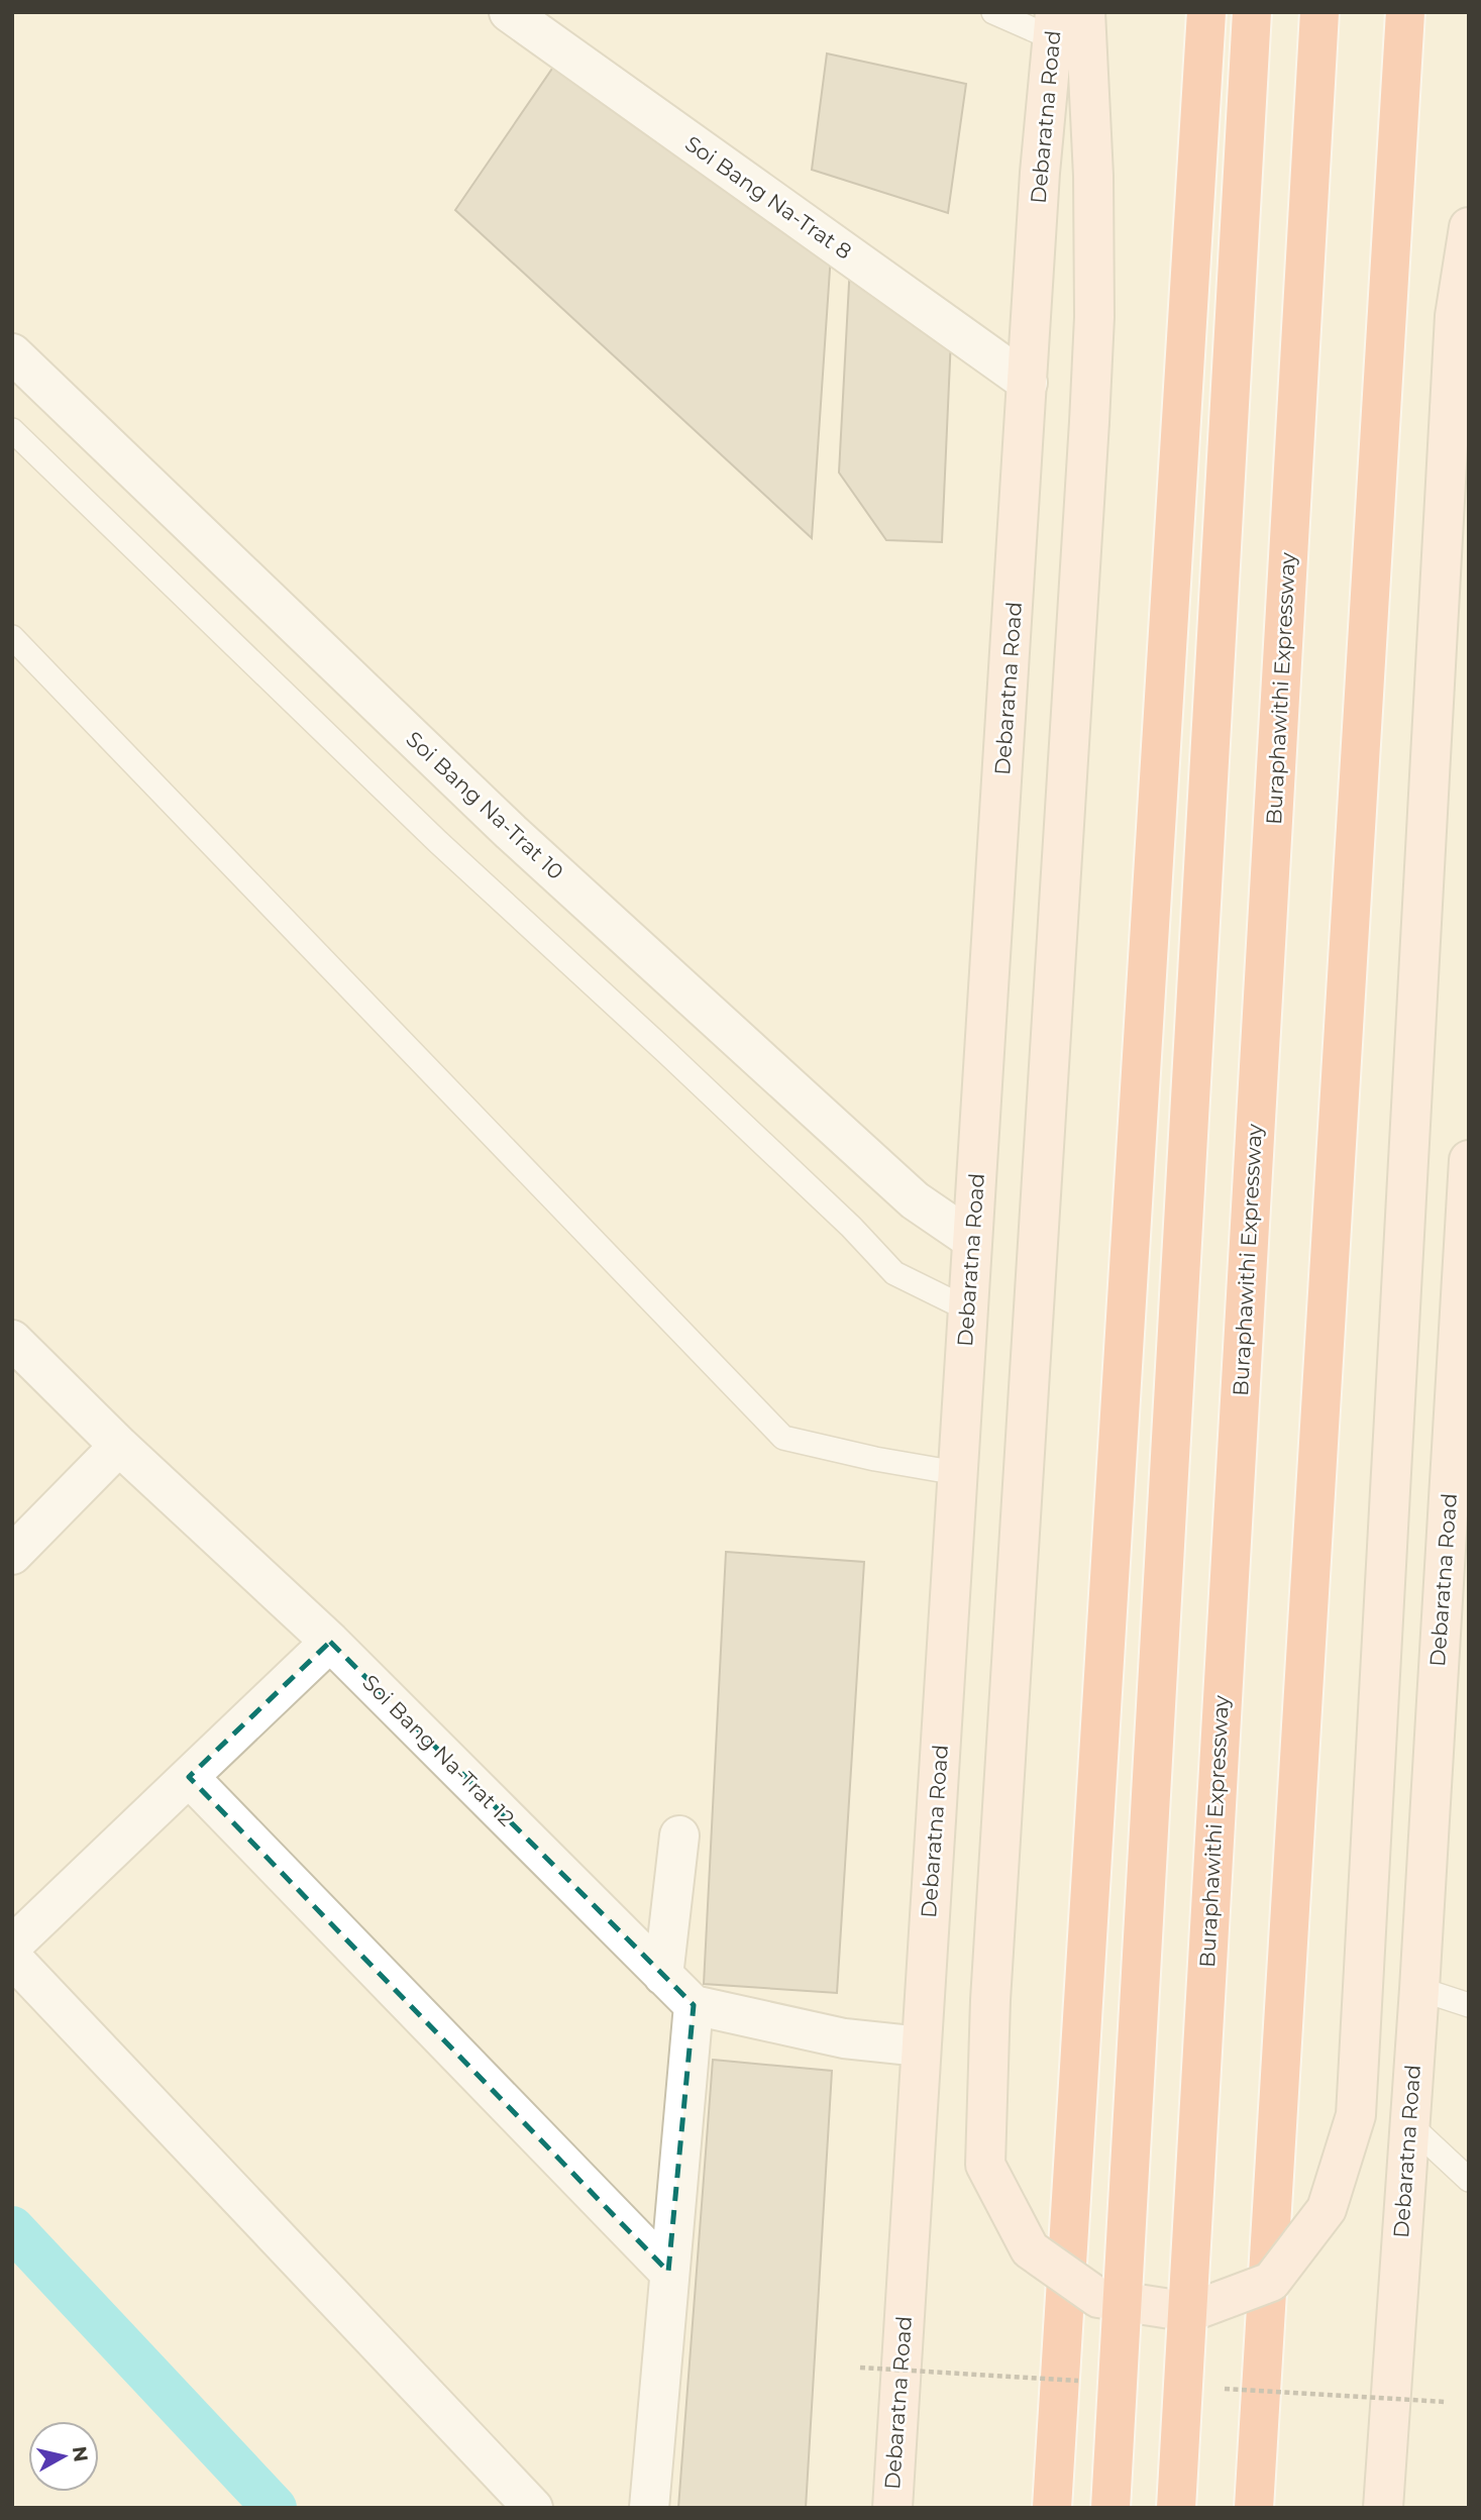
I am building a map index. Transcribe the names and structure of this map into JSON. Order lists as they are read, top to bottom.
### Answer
{
  "streets": {
    "highway": ["Buraphawithi Expressway"],
    "main road": ["Debaratna Road"],
    "street": ["Soi Bang Na-Trat 8", "Soi Bang Na-Trat 10", "Soi Bang Na-Trat 12"]
  },
  "crossings": [
    ["Debaratna Road", "Soi Bang Na-Trat 8"],
    ["Debaratna Road", "Soi Bang Na-Trat 10"]
  ],
  "north": "right"
}
